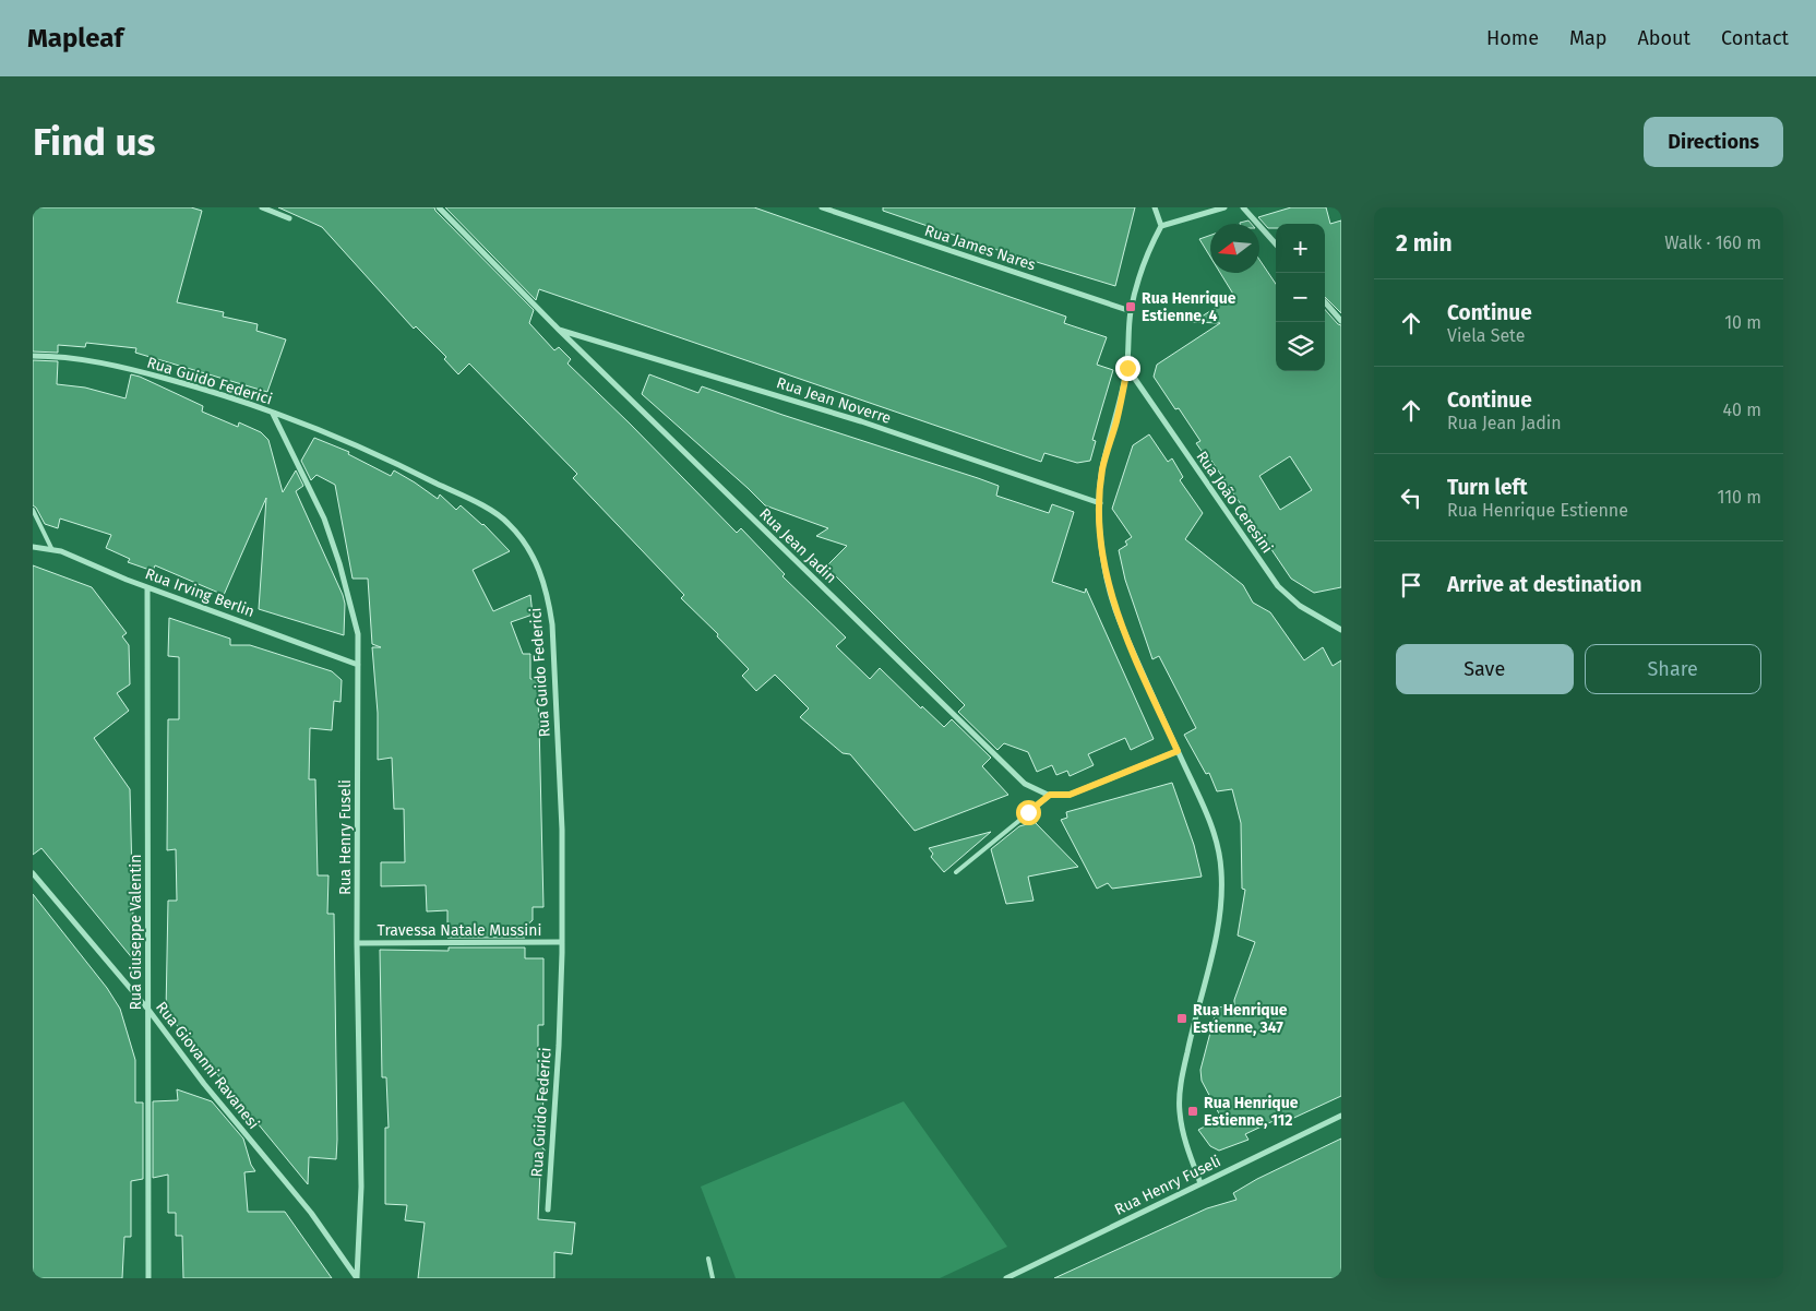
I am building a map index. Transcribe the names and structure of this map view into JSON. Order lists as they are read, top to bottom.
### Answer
{
  "streets": {
    "street": [
      "Rua James Nares",
      "Rua Guido Federici",
      "Rua Jean Noverre",
      "Rua João Ceresini",
      "Rua Jean Jadin",
      "Rua Irving Berlin",
      "Rua Henry Fuseli",
      "Travessa Natale Mussini",
      "Rua Giuseppe Valentin",
      "Rua Giovanni Ravanesi"
    ]
  },
  "crossings": [
    ["Rua Guido Federici", "Rua Henry Fuseli"],
    ["Rua Guido Federici", "Travessa Natale Mussini"],
    ["Rua Jean Noverre", "Rua Jean Jadin"],
    ["Rua Irving Berlin", "Rua Henry Fuseli"],
    ["Rua Irving Berlin", "Rua Giuseppe Valentin"],
    ["Rua Henry Fuseli", "Travessa Natale Mussini"],
    ["Rua Henry Fuseli", "Rua Giovanni Ravanesi"],
    ["Rua Giuseppe Valentin", "Rua Giovanni Ravanesi"]
  ],
  "places": {
    "transit": ["Rua Henrique Estienne, 4", "Rua Henrique Estienne, 347", "Rua Henrique Estienne, 112"]
  },
  "north": "left",
  "page": {
    "header": "Mapleaf",
    "nav": [
      "Home",
      "Map",
      "About",
      "Contact"
    ],
    "buttons": [
      "Directions",
      ["Save", "Share"]
    ],
    "title": "Find us",
    "heading": ["2 min", "Walk · 160 m"],
    "map_buttons": ["+", "−"],
    "list": [
      ["Continue", "Viela Sete", "10 m"],
      ["Continue", "Rua Jean Jadin", "40 m"],
      ["Turn left", "Rua Henrique Estienne", "110 m"],
      "Arrive at destination"
    ]
  }
}
